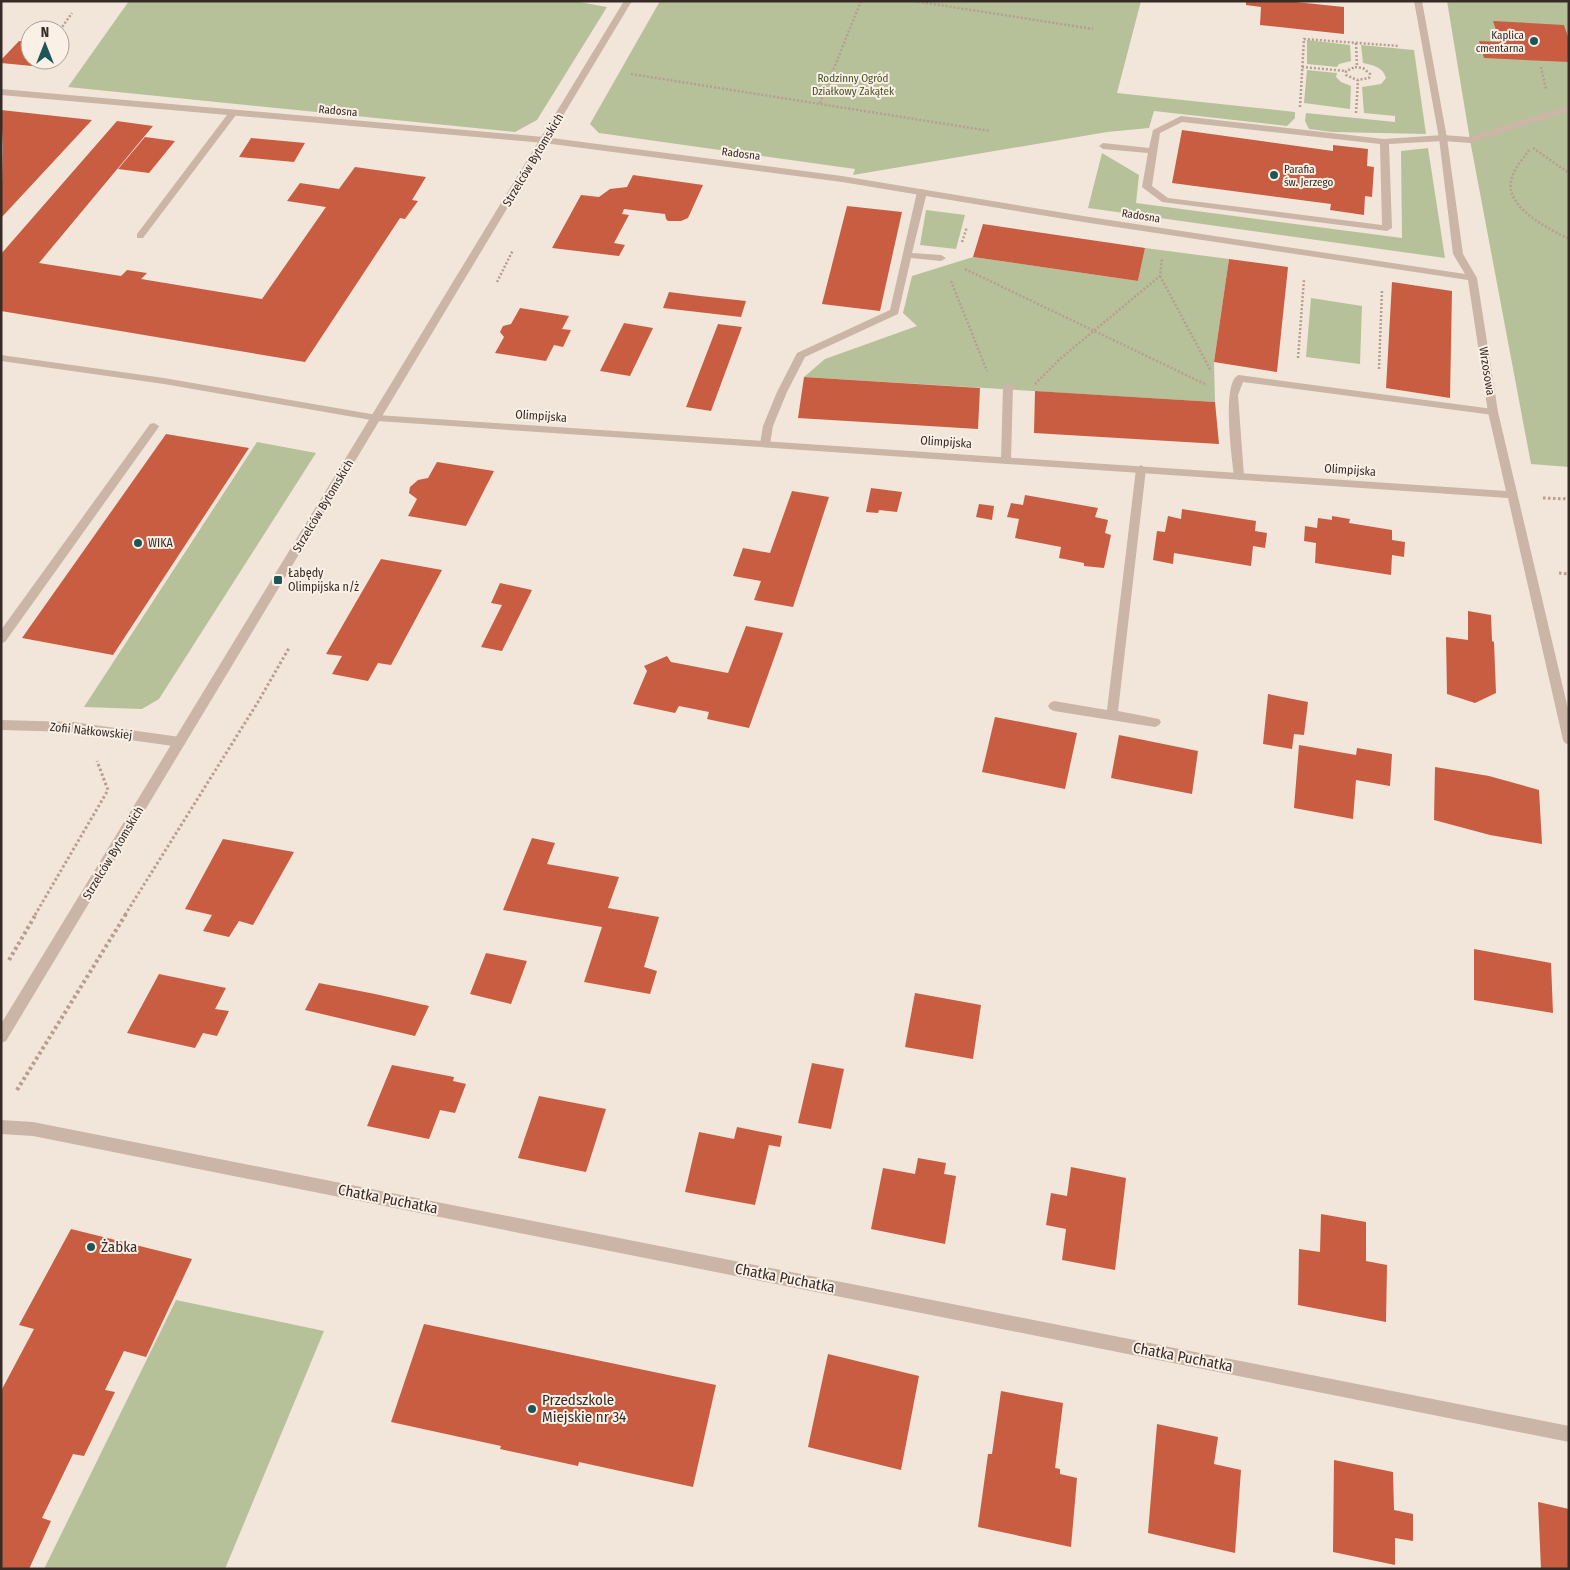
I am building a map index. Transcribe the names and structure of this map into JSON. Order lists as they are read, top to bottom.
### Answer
{
  "streets": {
    "street": [
      "Radosna",
      "Strzelców Bytomskich",
      "Wrzosowa",
      "Olimpijska",
      "Zofii Nałkowskiej",
      "Chatka Puchatka"
    ]
  },
  "crossings": [
    ["Radosna", "Strzelców Bytomskich"],
    ["Radosna", "Wrzosowa"],
    ["Strzelców Bytomskich", "Olimpijska"],
    ["Strzelców Bytomskich", "Zofii Nałkowskiej"],
    ["Wrzosowa", "Olimpijska"]
  ],
  "parks": ["Rodzinny Ogród Działkowy Zakątek"],
  "places": {
    "other": [
      "Kaplica cmentarna",
      "Parafia św. Jerzego",
      "WIKA",
      "Żabka",
      "Przedszkole Miejskie nr 34"
    ],
    "transit": ["Łabędy Olimpijska n/ż"]
  },
  "north": "top"
}
